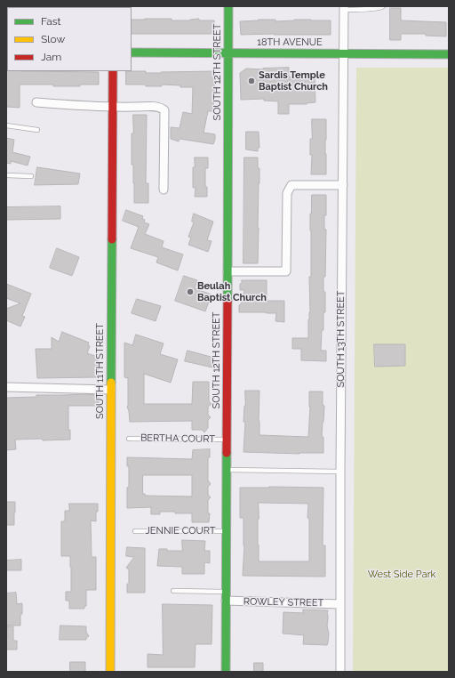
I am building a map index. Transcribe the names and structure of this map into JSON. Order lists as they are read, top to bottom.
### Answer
{
  "streets": {
    "street": [
      "18TH AVENUE",
      "SOUTH 12TH STREET",
      "SOUTH 13TH STREET",
      "SOUTH 11TH STREET",
      "ROWLEY STREET"
    ],
    "lane": ["BERTHA COURT", "JENNIE COURT"]
  },
  "crossings": [
    ["18TH AVENUE", "SOUTH 12TH STREET"],
    ["18TH AVENUE", "SOUTH 13TH STREET"],
    ["SOUTH 12TH STREET", "BERTHA COURT"],
    ["SOUTH 12TH STREET", "JENNIE COURT"],
    ["SOUTH 12TH STREET", "ROWLEY STREET"],
    ["SOUTH 13TH STREET", "ROWLEY STREET"]
  ],
  "parks": ["West Side Park"],
  "places": ["Sardis Temple Baptist Church", "Beulah Baptist Church"],
  "legend": ["Fast", "Slow", "Jam"]
}
